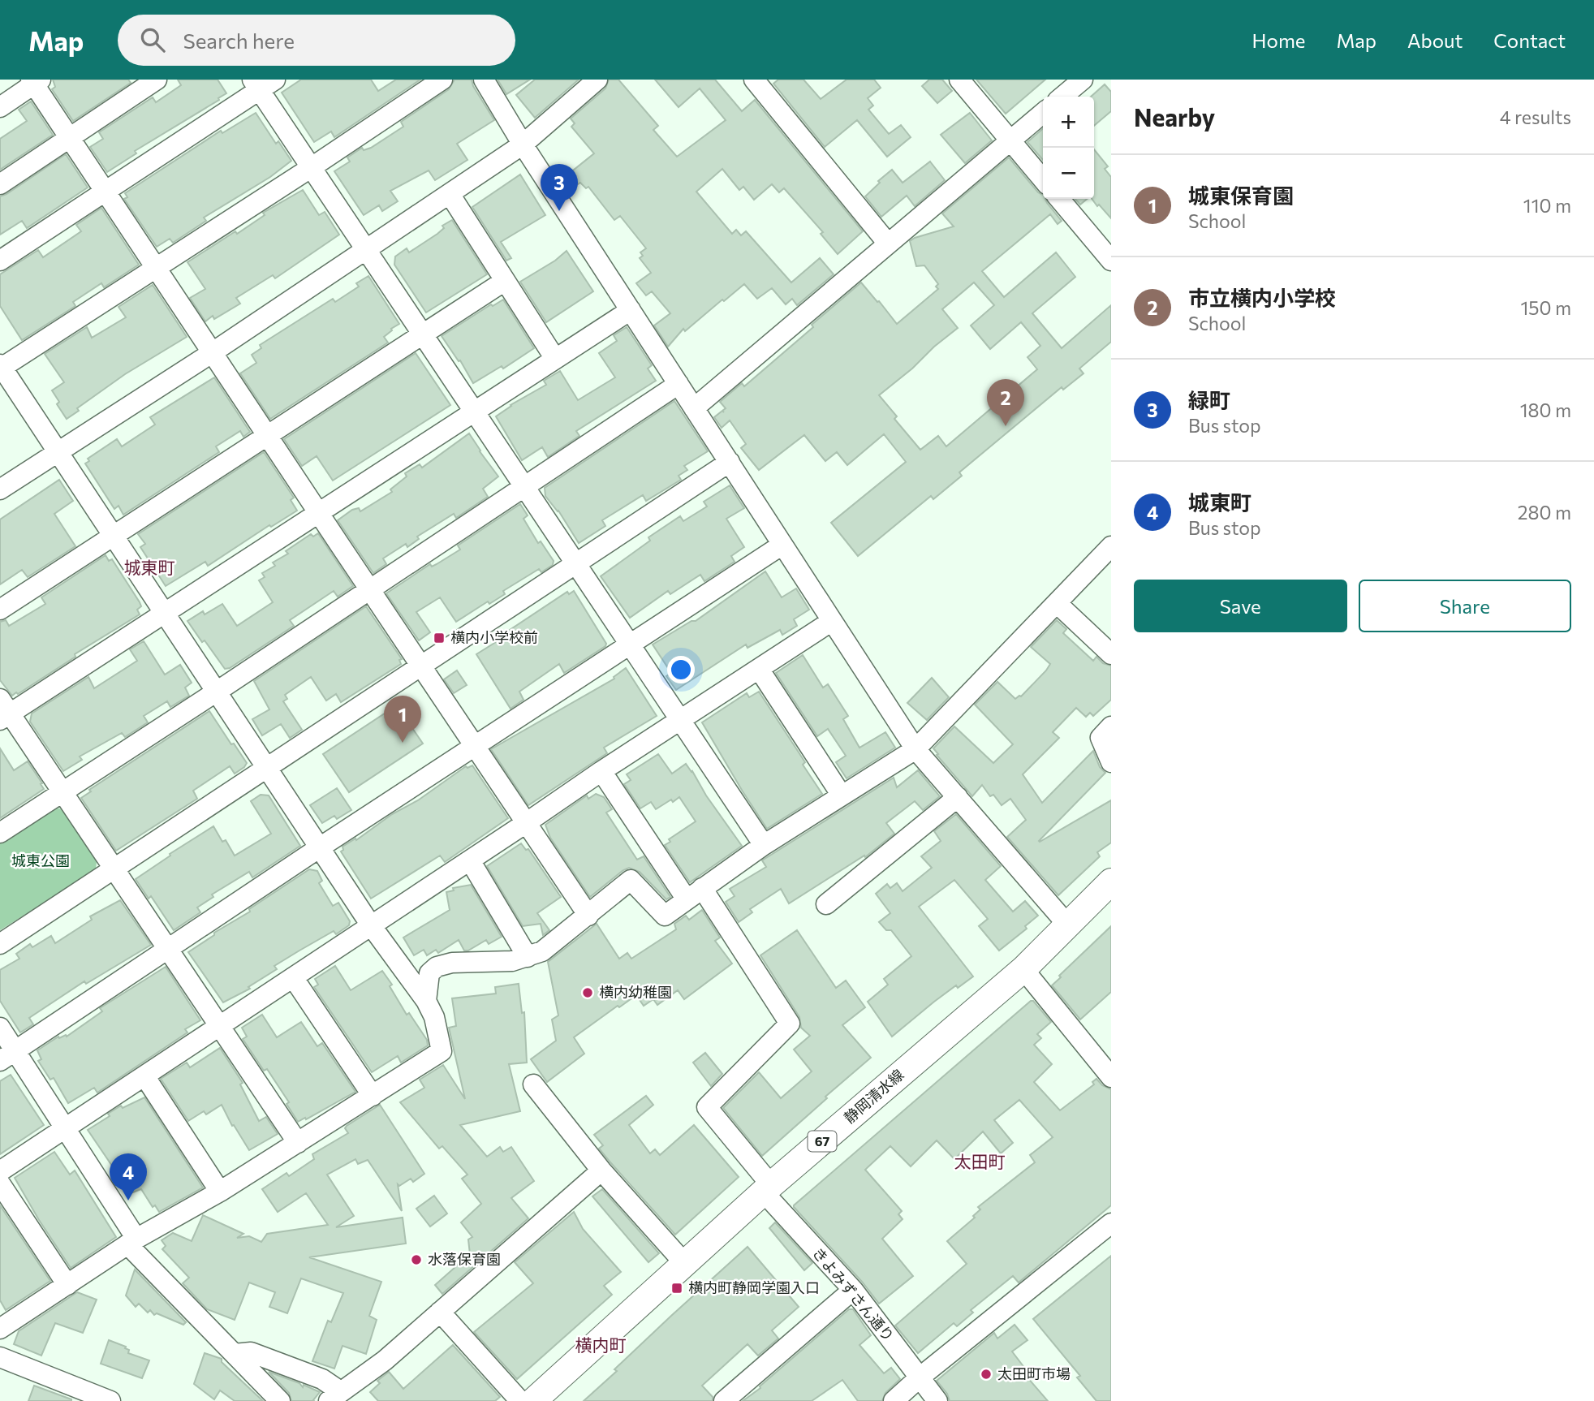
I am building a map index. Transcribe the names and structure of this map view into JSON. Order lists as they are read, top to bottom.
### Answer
{
  "streets": {
    "main road": ["静岡清水線", "67"],
    "street": ["きよみずさん通り"]
  },
  "crossings": [
    ["静岡清水線", "きよみずさん通り"]
  ],
  "districts": ["城東町", "太田町", "横内町"],
  "parks": ["城東公園"],
  "places": {
    "transit": ["横内小学校前", "横内町静岡学園入口"],
    "other": ["横内幼稚園", "水落保育園", "太田町市場"]
  },
  "page": {
    "header": "Map",
    "search": "Search here",
    "nav": [
      "Home",
      "Map",
      "About",
      "Contact"
    ],
    "heading": ["Nearby", "4 results"],
    "map_buttons": ["+", "−"],
    "list": [
      {
        "mark": "1",
        "name": "城東保育園",
        "note": "School",
        "value": "110 m"
      },
      {
        "mark": "2",
        "name": "市立横内小学校",
        "note": "School",
        "value": "150 m"
      },
      {
        "mark": "3",
        "name": "緑町",
        "note": "Bus stop",
        "value": "180 m"
      },
      {
        "mark": "4",
        "name": "城東町",
        "note": "Bus stop",
        "value": "280 m"
      }
    ],
    "pins": [
      "3",
      "2",
      "1",
      "4"
    ],
    "buttons": ["Save", "Share"]
  }
}
